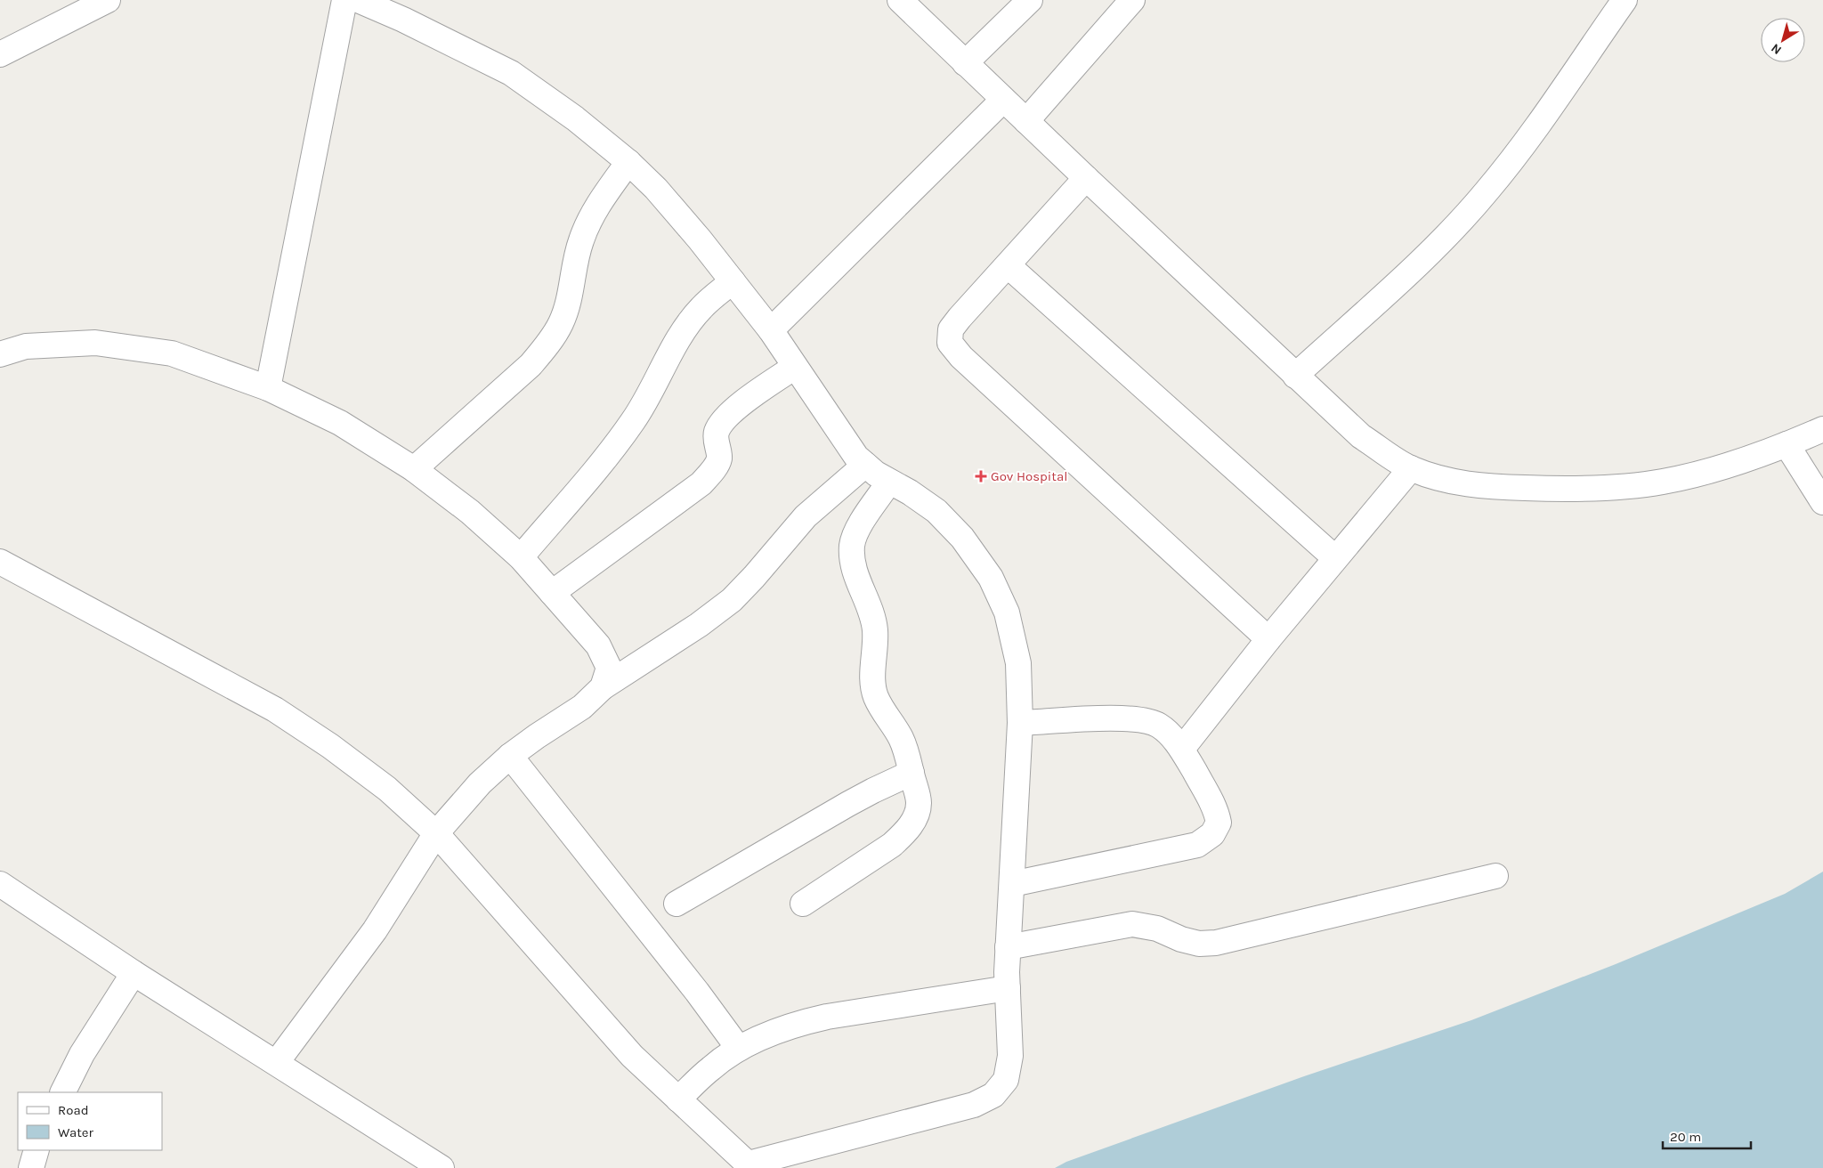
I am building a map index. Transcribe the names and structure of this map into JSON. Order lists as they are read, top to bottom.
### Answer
{
  "places": {
    "health": ["Gov Hospital"]
  },
  "legend": ["Road", "Water"],
  "scale_bar": "20 m",
  "north": "bottom left"
}
